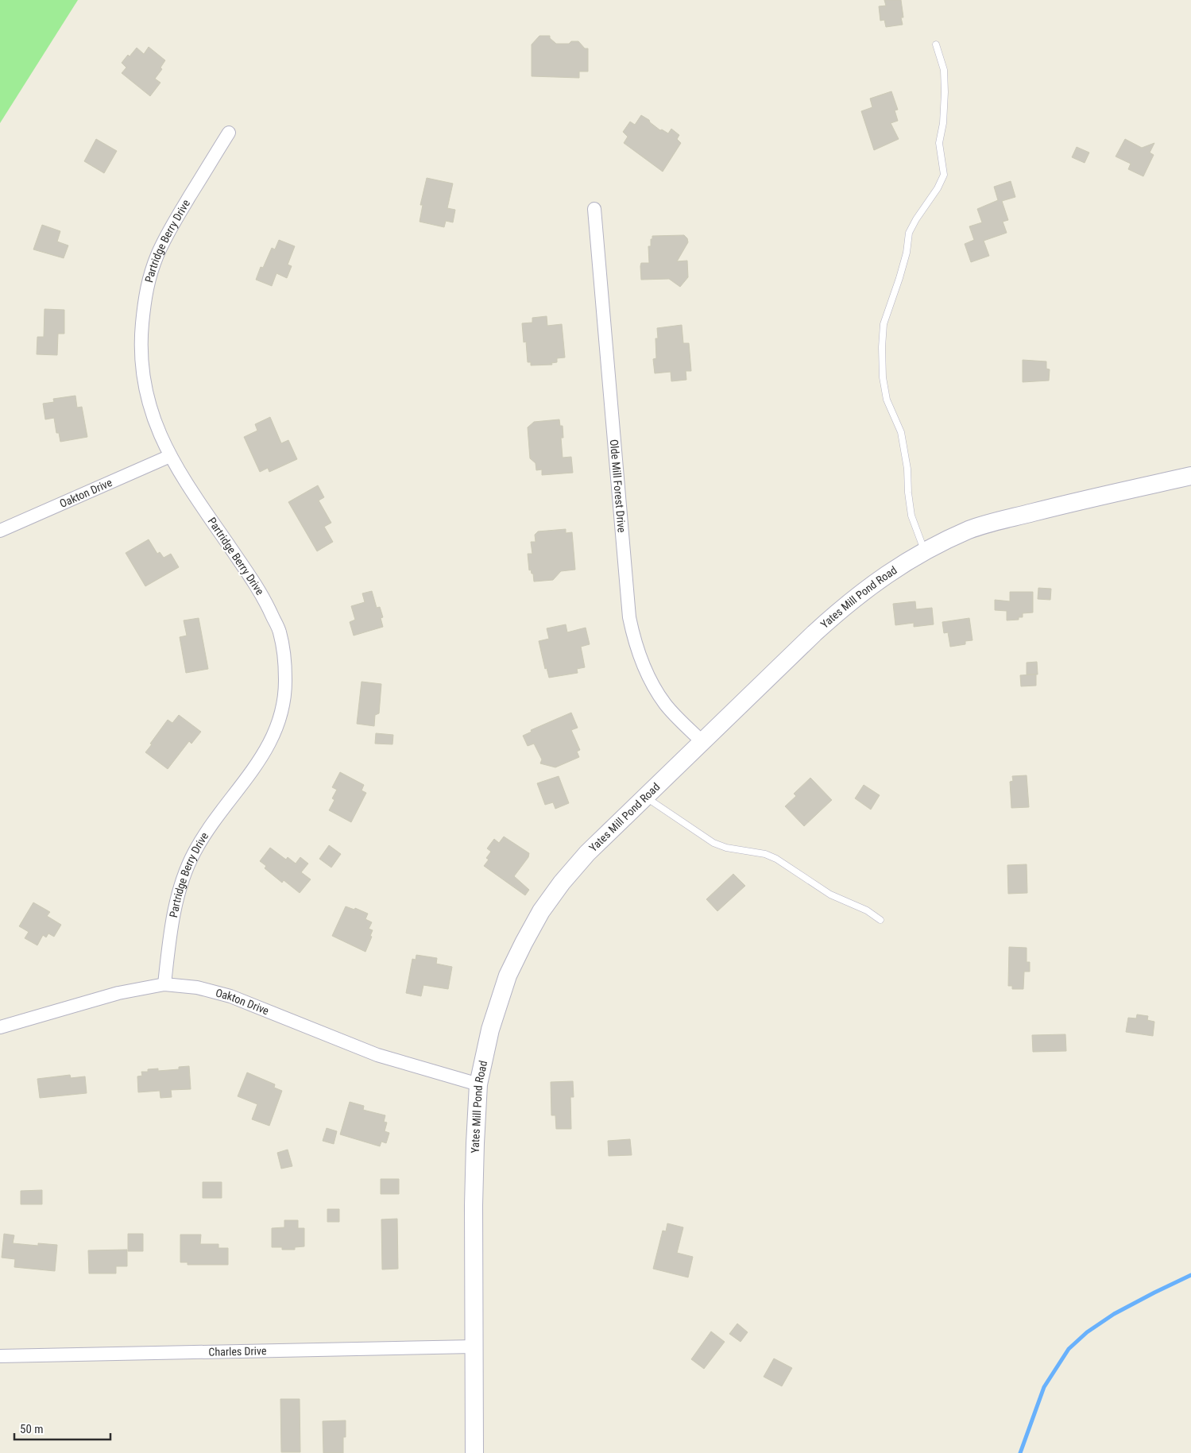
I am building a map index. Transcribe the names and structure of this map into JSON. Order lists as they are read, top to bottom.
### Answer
{
  "streets": {
    "street": [
      "Partridge Berry Drive",
      "Olde Mill Forest Drive",
      "Oakton Drive",
      "Yates Mill Pond Road",
      "Charles Drive"
    ]
  },
  "crossings": [
    ["Partridge Berry Drive", "Oakton Drive"],
    ["Olde Mill Forest Drive", "Yates Mill Pond Road"],
    ["Oakton Drive", "Yates Mill Pond Road"],
    ["Yates Mill Pond Road", "Charles Drive"]
  ],
  "scale_bar": "50 m"
}
